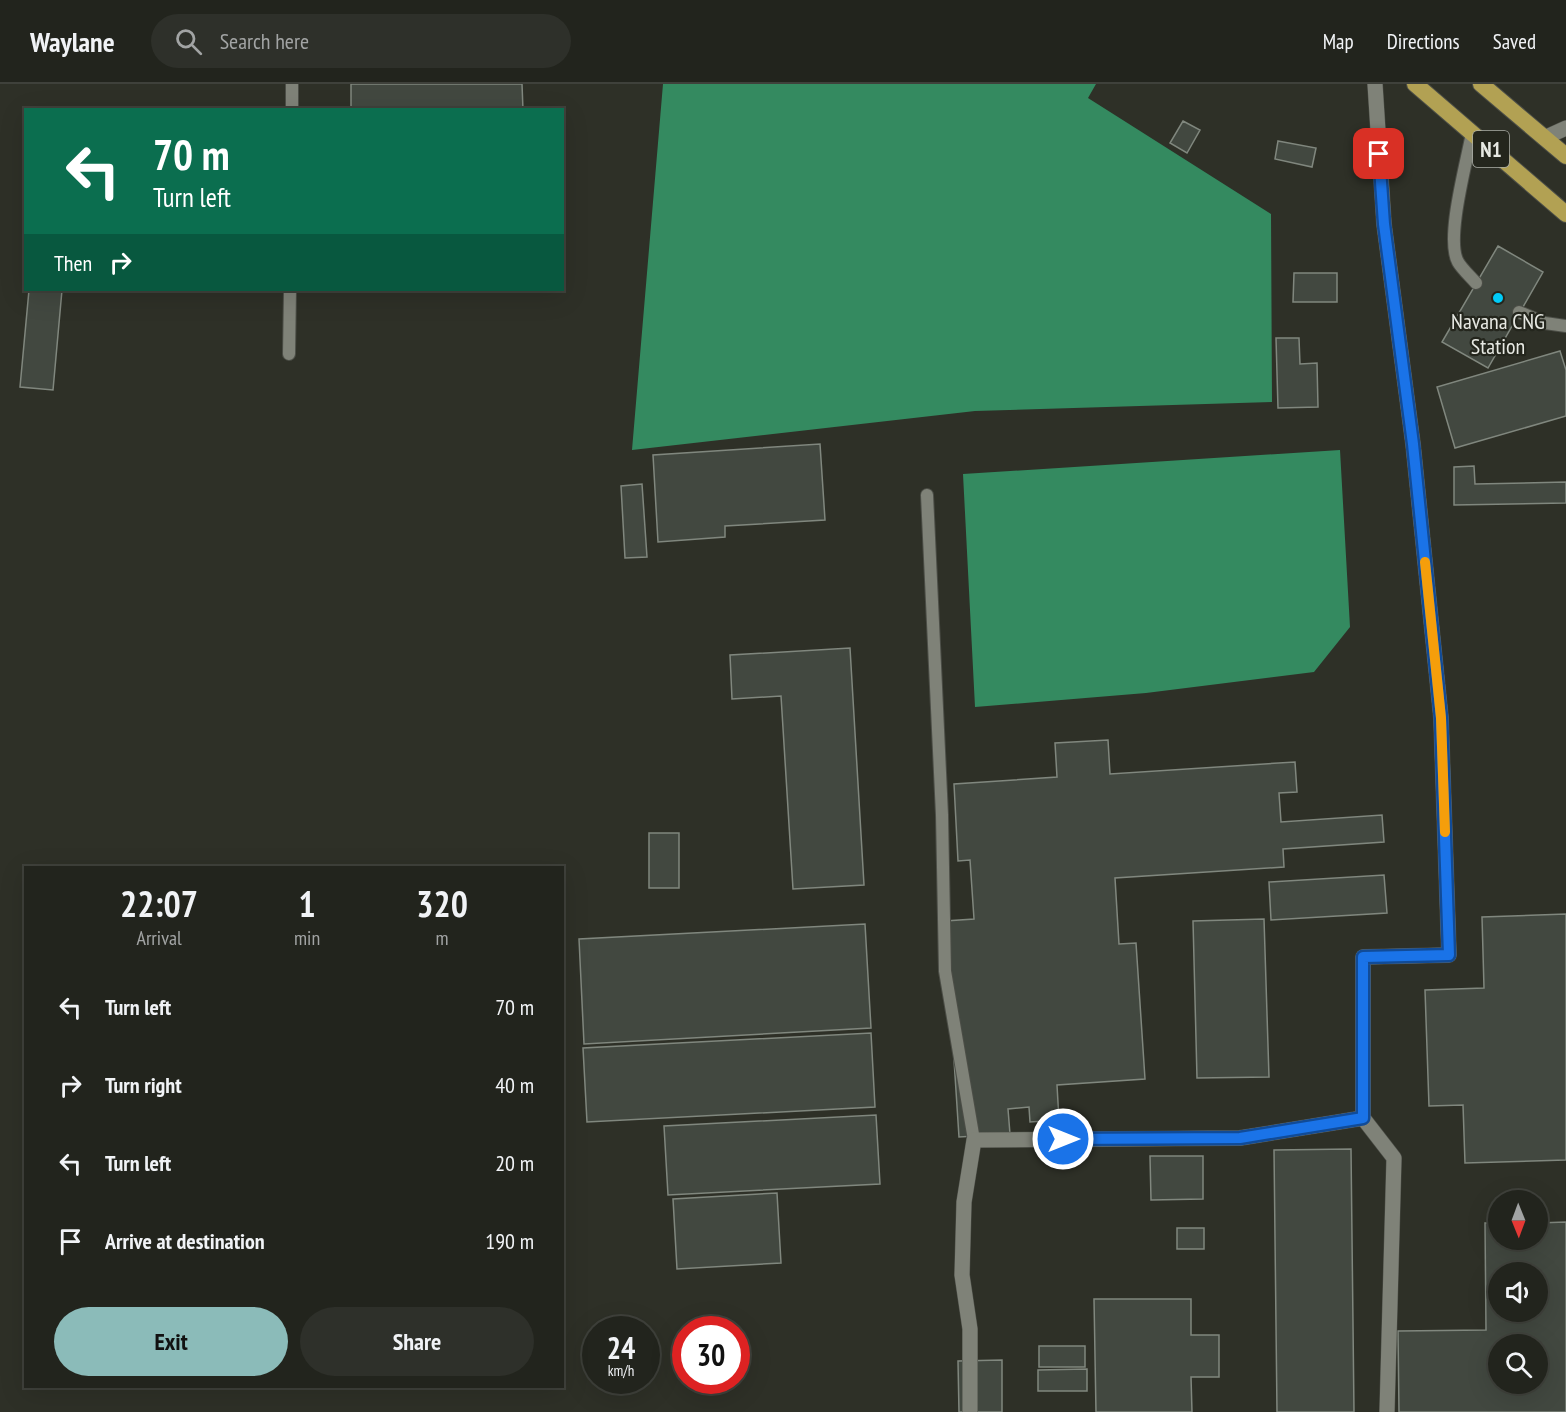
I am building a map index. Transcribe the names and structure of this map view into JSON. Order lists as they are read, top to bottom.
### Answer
{
  "streets": {
    "highway": ["N1"]
  },
  "places": ["Navana CNG Station"],
  "north": "bottom",
  "page": {
    "header": "Waylane",
    "search": "Search here",
    "nav": ["Map", "Directions", "Saved"],
    "turn": ["70 m", "Turn left"],
    "then": "Then",
    "eta": [
      "22:07",
      "Arrival",
      "1",
      "min",
      "320",
      "m"
    ],
    "list": [
      {
        "name": "Turn left",
        "value": "70 m"
      },
      {
        "name": "Turn right",
        "value": "40 m"
      },
      {
        "name": "Turn left",
        "value": "20 m"
      },
      {
        "name": "Arrive at destination",
        "value": "190 m"
      }
    ],
    "buttons": ["Exit", "Share"],
    "speed": "24 km/h",
    "limit": "30"
  }
}
